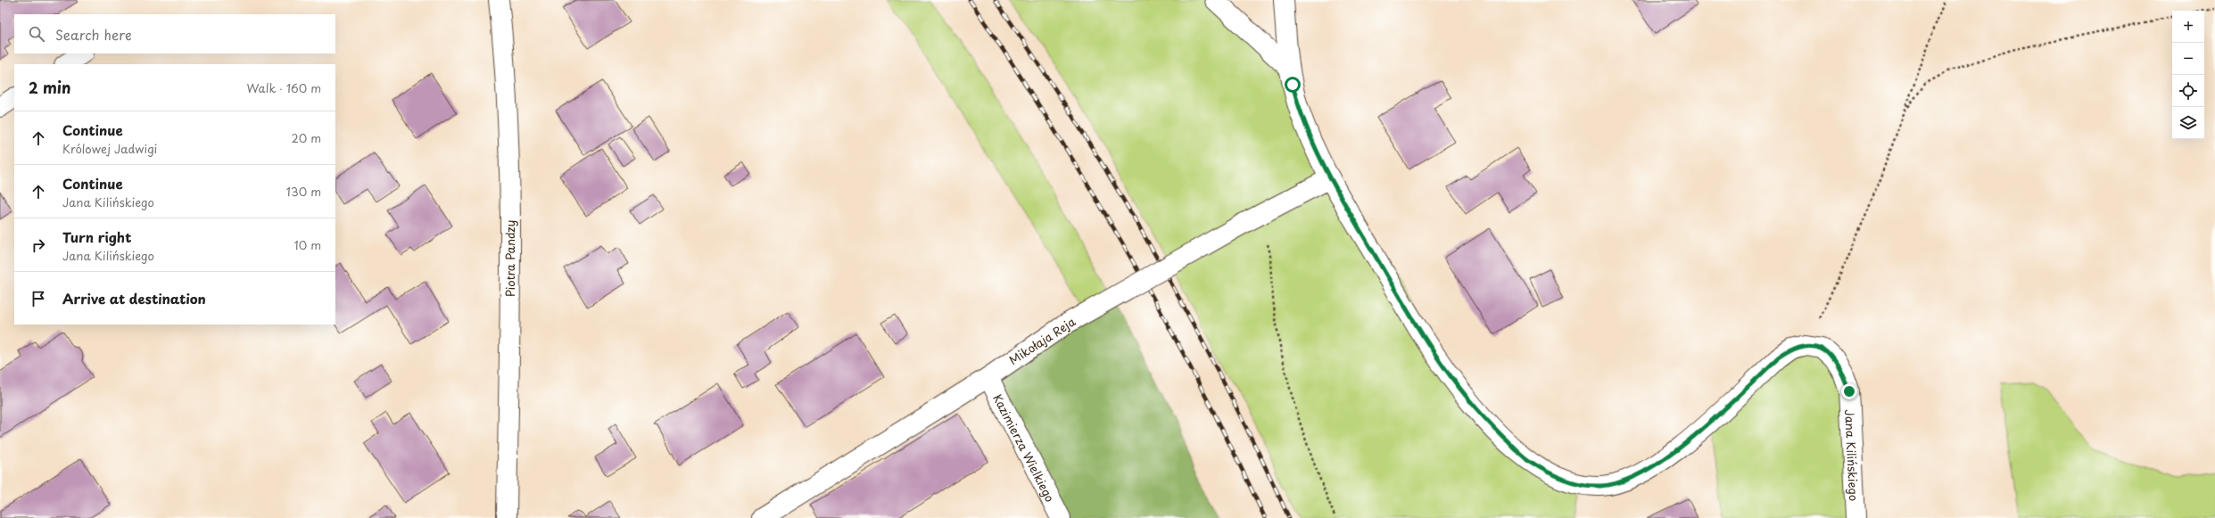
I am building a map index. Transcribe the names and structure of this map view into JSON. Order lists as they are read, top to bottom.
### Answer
{
  "streets": {
    "street": [
      "Piotra Pandzy",
      "Mikołaja Reja",
      "Kazimierza Wielkiego",
      "Jana Kilińskiego"
    ]
  },
  "crossings": [
    ["Mikołaja Reja", "Kazimierza Wielkiego"],
    ["Mikołaja Reja", "Jana Kilińskiego"]
  ],
  "page": {
    "map_buttons": ["+", "−"],
    "search": "Search here",
    "heading": ["2 min", "Walk · 160 m"],
    "list": [
      ["Continue", "Królowej Jadwigi", "20 m"],
      ["Continue", "Jana Kilińskiego", "130 m"],
      ["Turn right", "Jana Kilińskiego", "10 m"],
      "Arrive at destination"
    ]
  }
}
